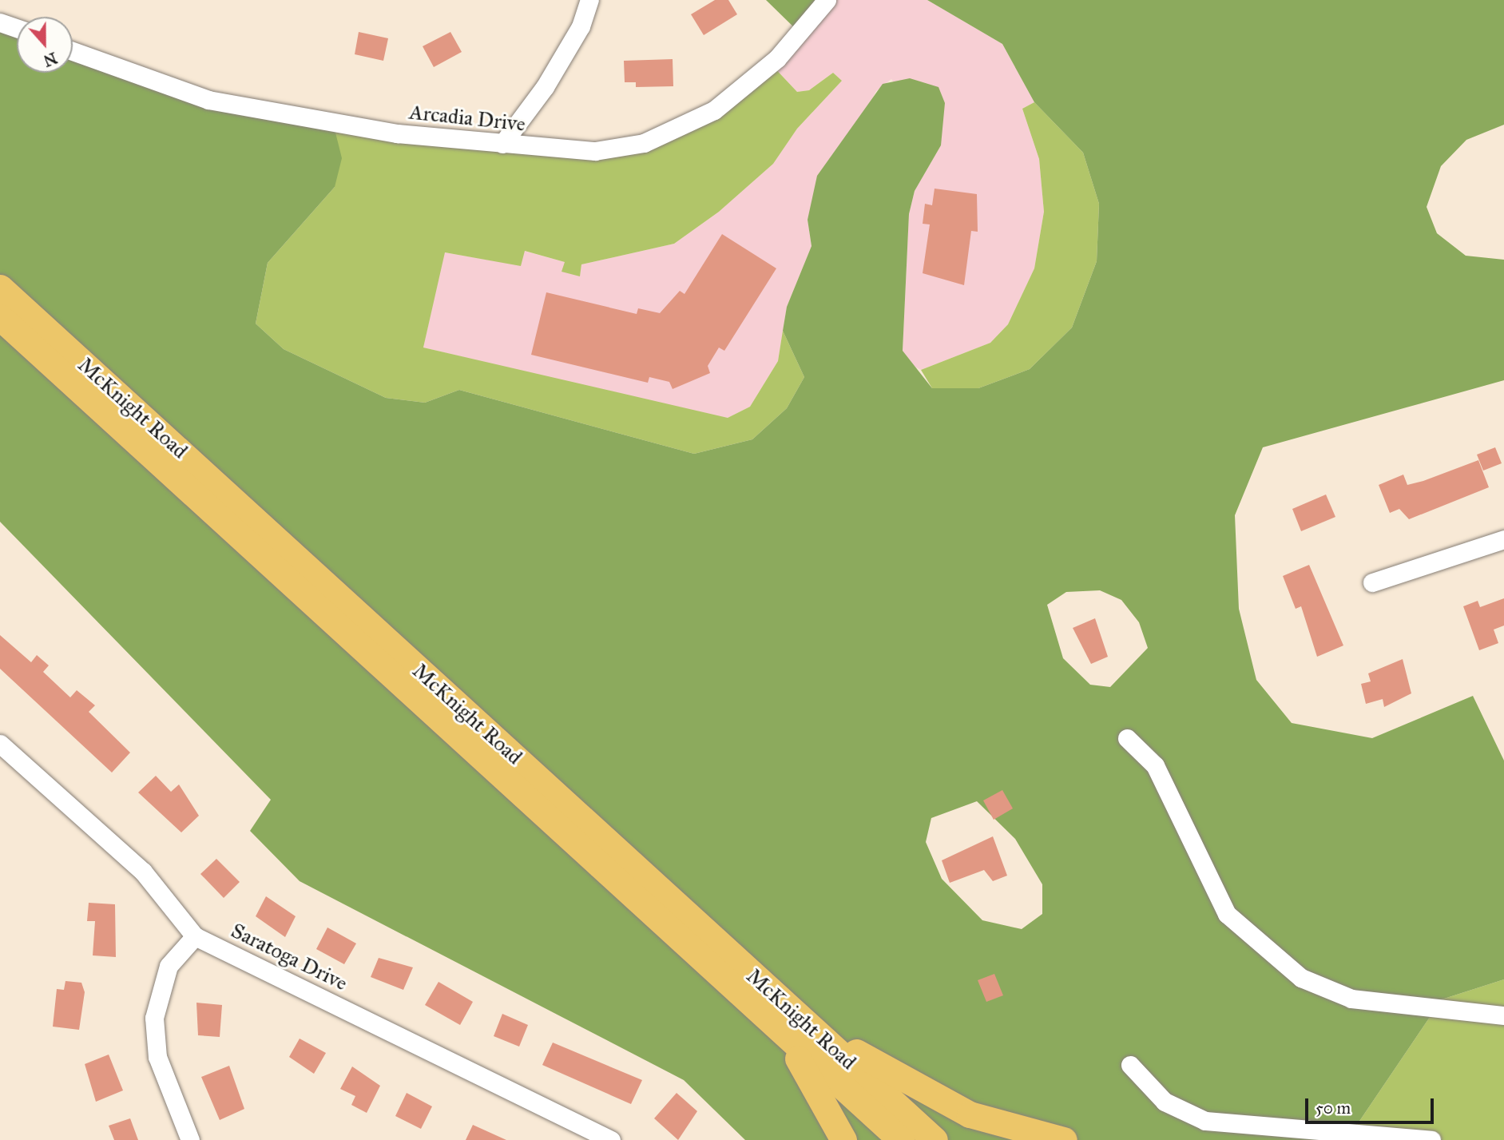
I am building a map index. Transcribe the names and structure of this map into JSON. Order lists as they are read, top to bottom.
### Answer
{
  "streets": {
    "highway": ["McKnight Road"],
    "street": ["Arcadia Drive", "Saratoga Drive"]
  },
  "scale_bar": "50 m",
  "north": "bottom"
}
